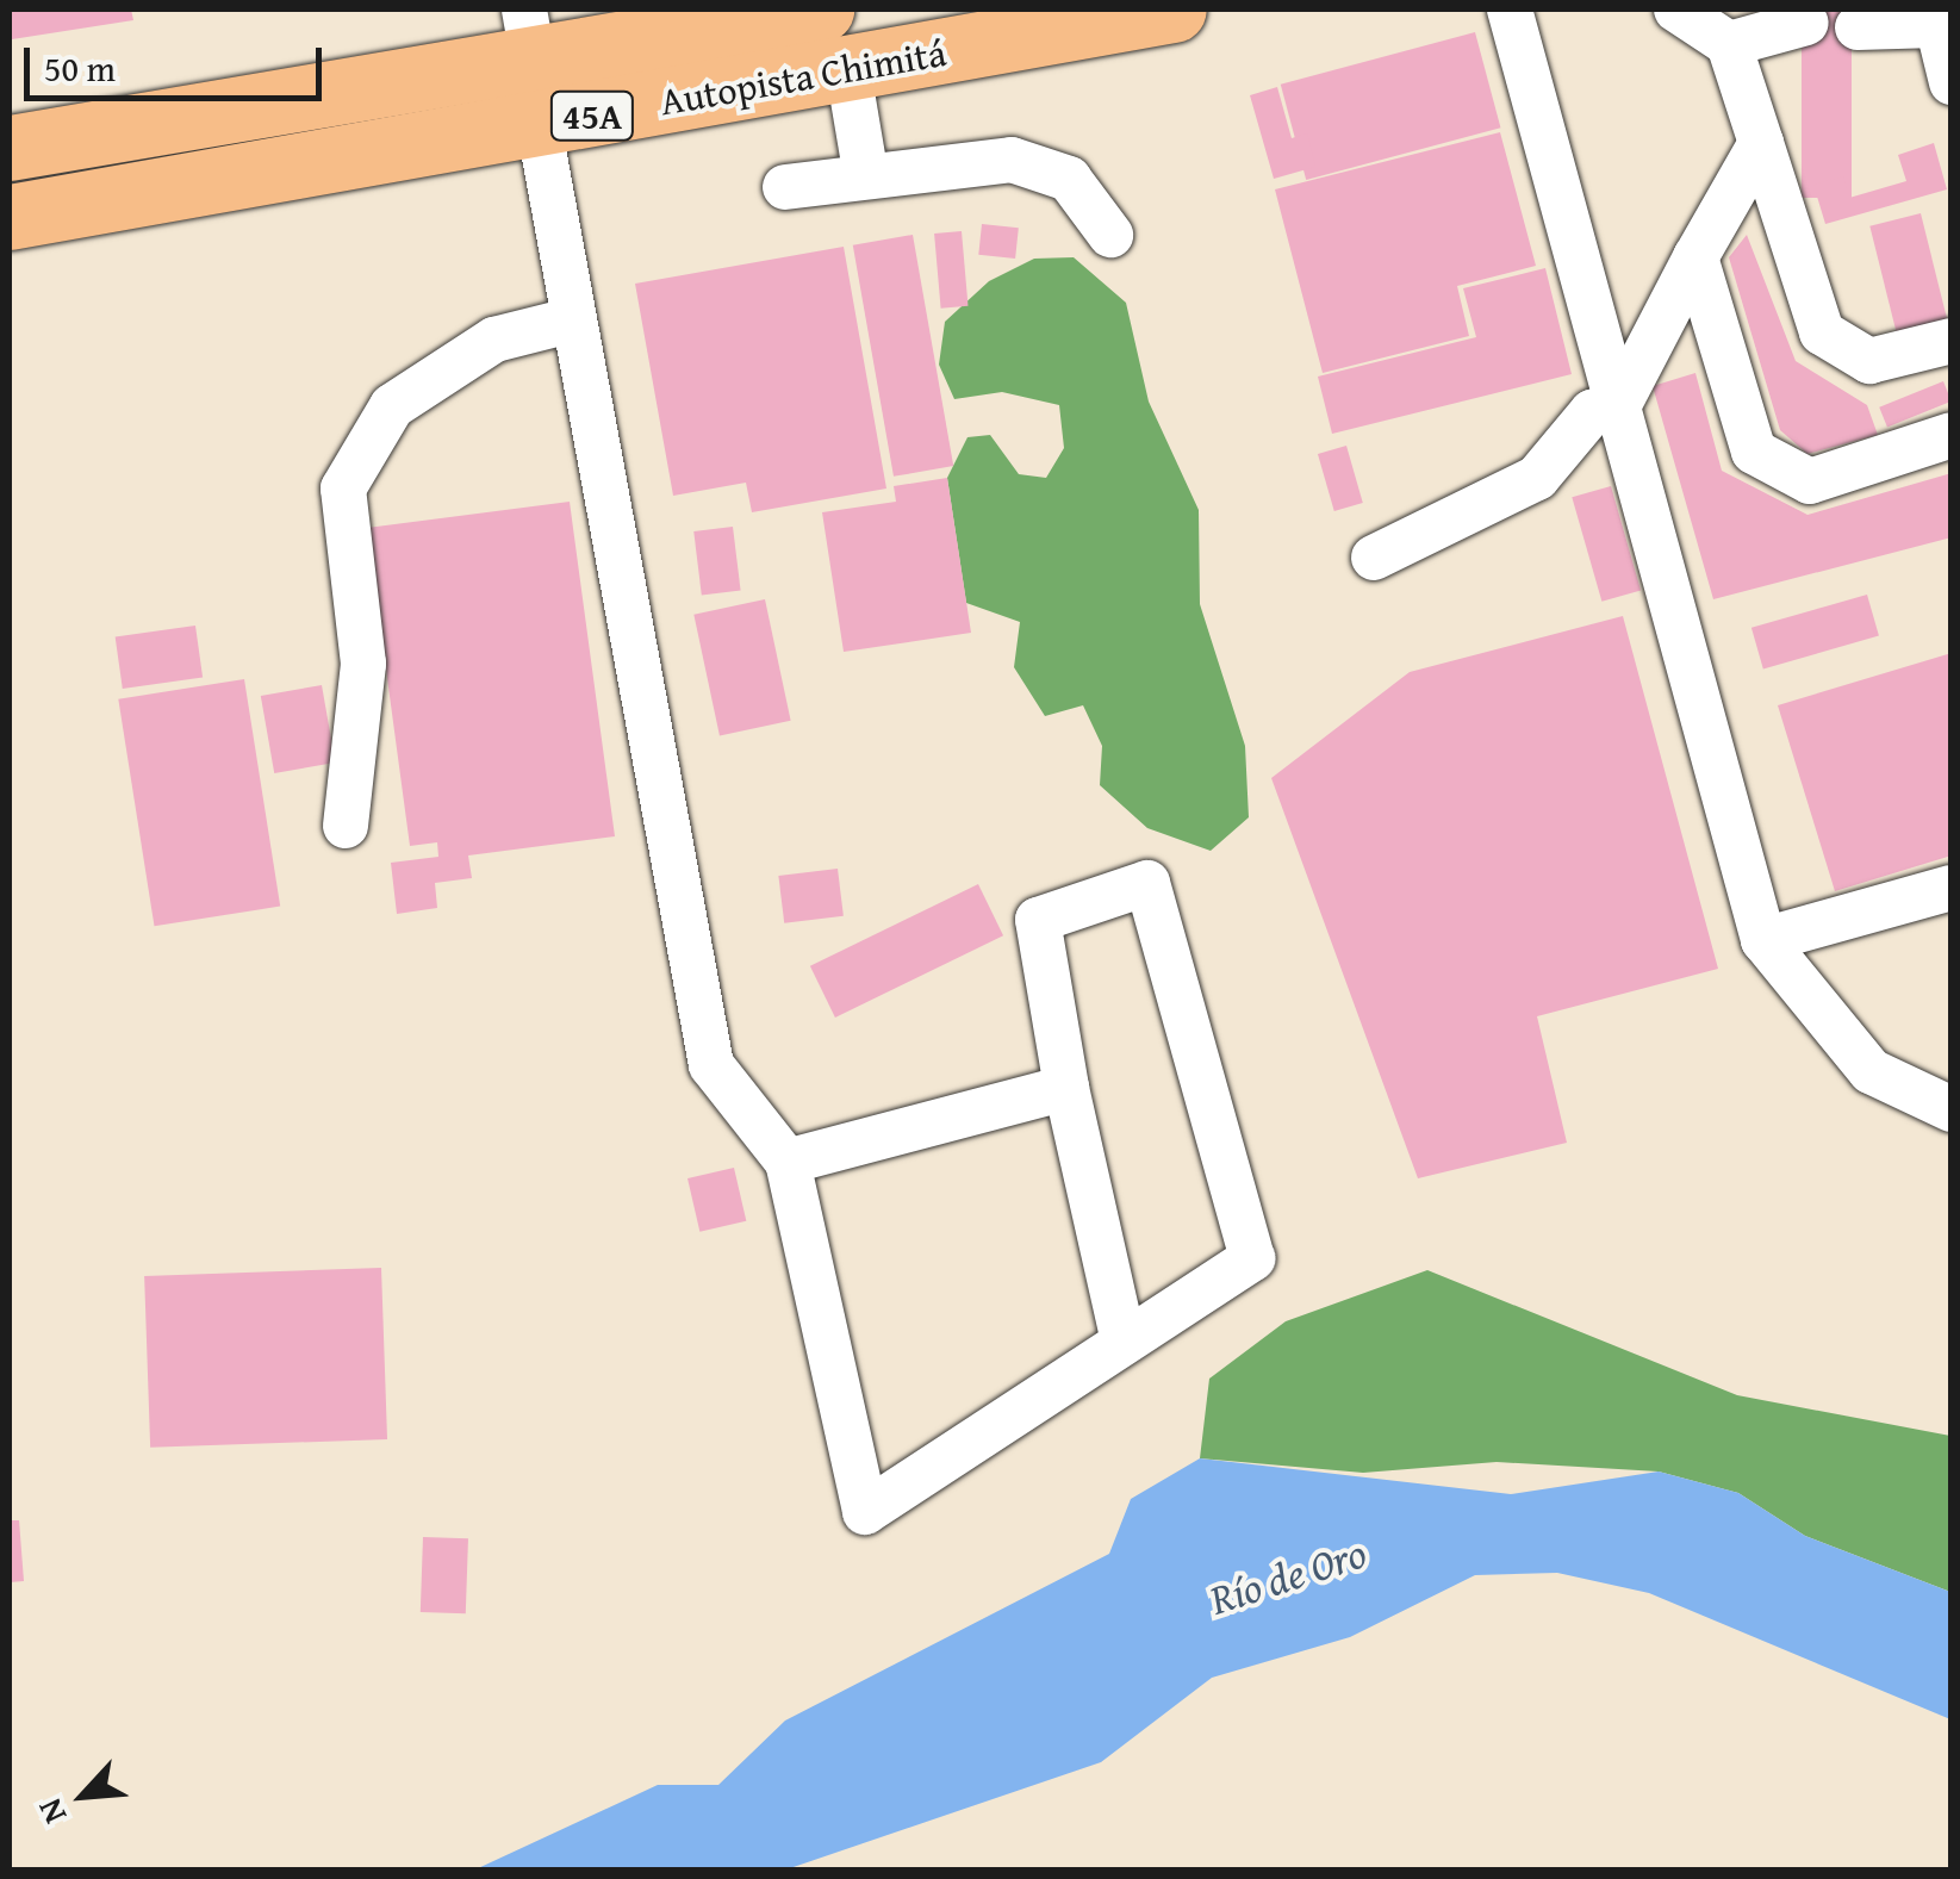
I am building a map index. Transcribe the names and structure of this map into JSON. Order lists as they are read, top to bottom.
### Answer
{
  "streets": {
    "highway": ["Autopista Chimitá", "45A"]
  },
  "water": ["Río de Oro"],
  "scale_bar": "50 m",
  "north": "bottom left"
}
